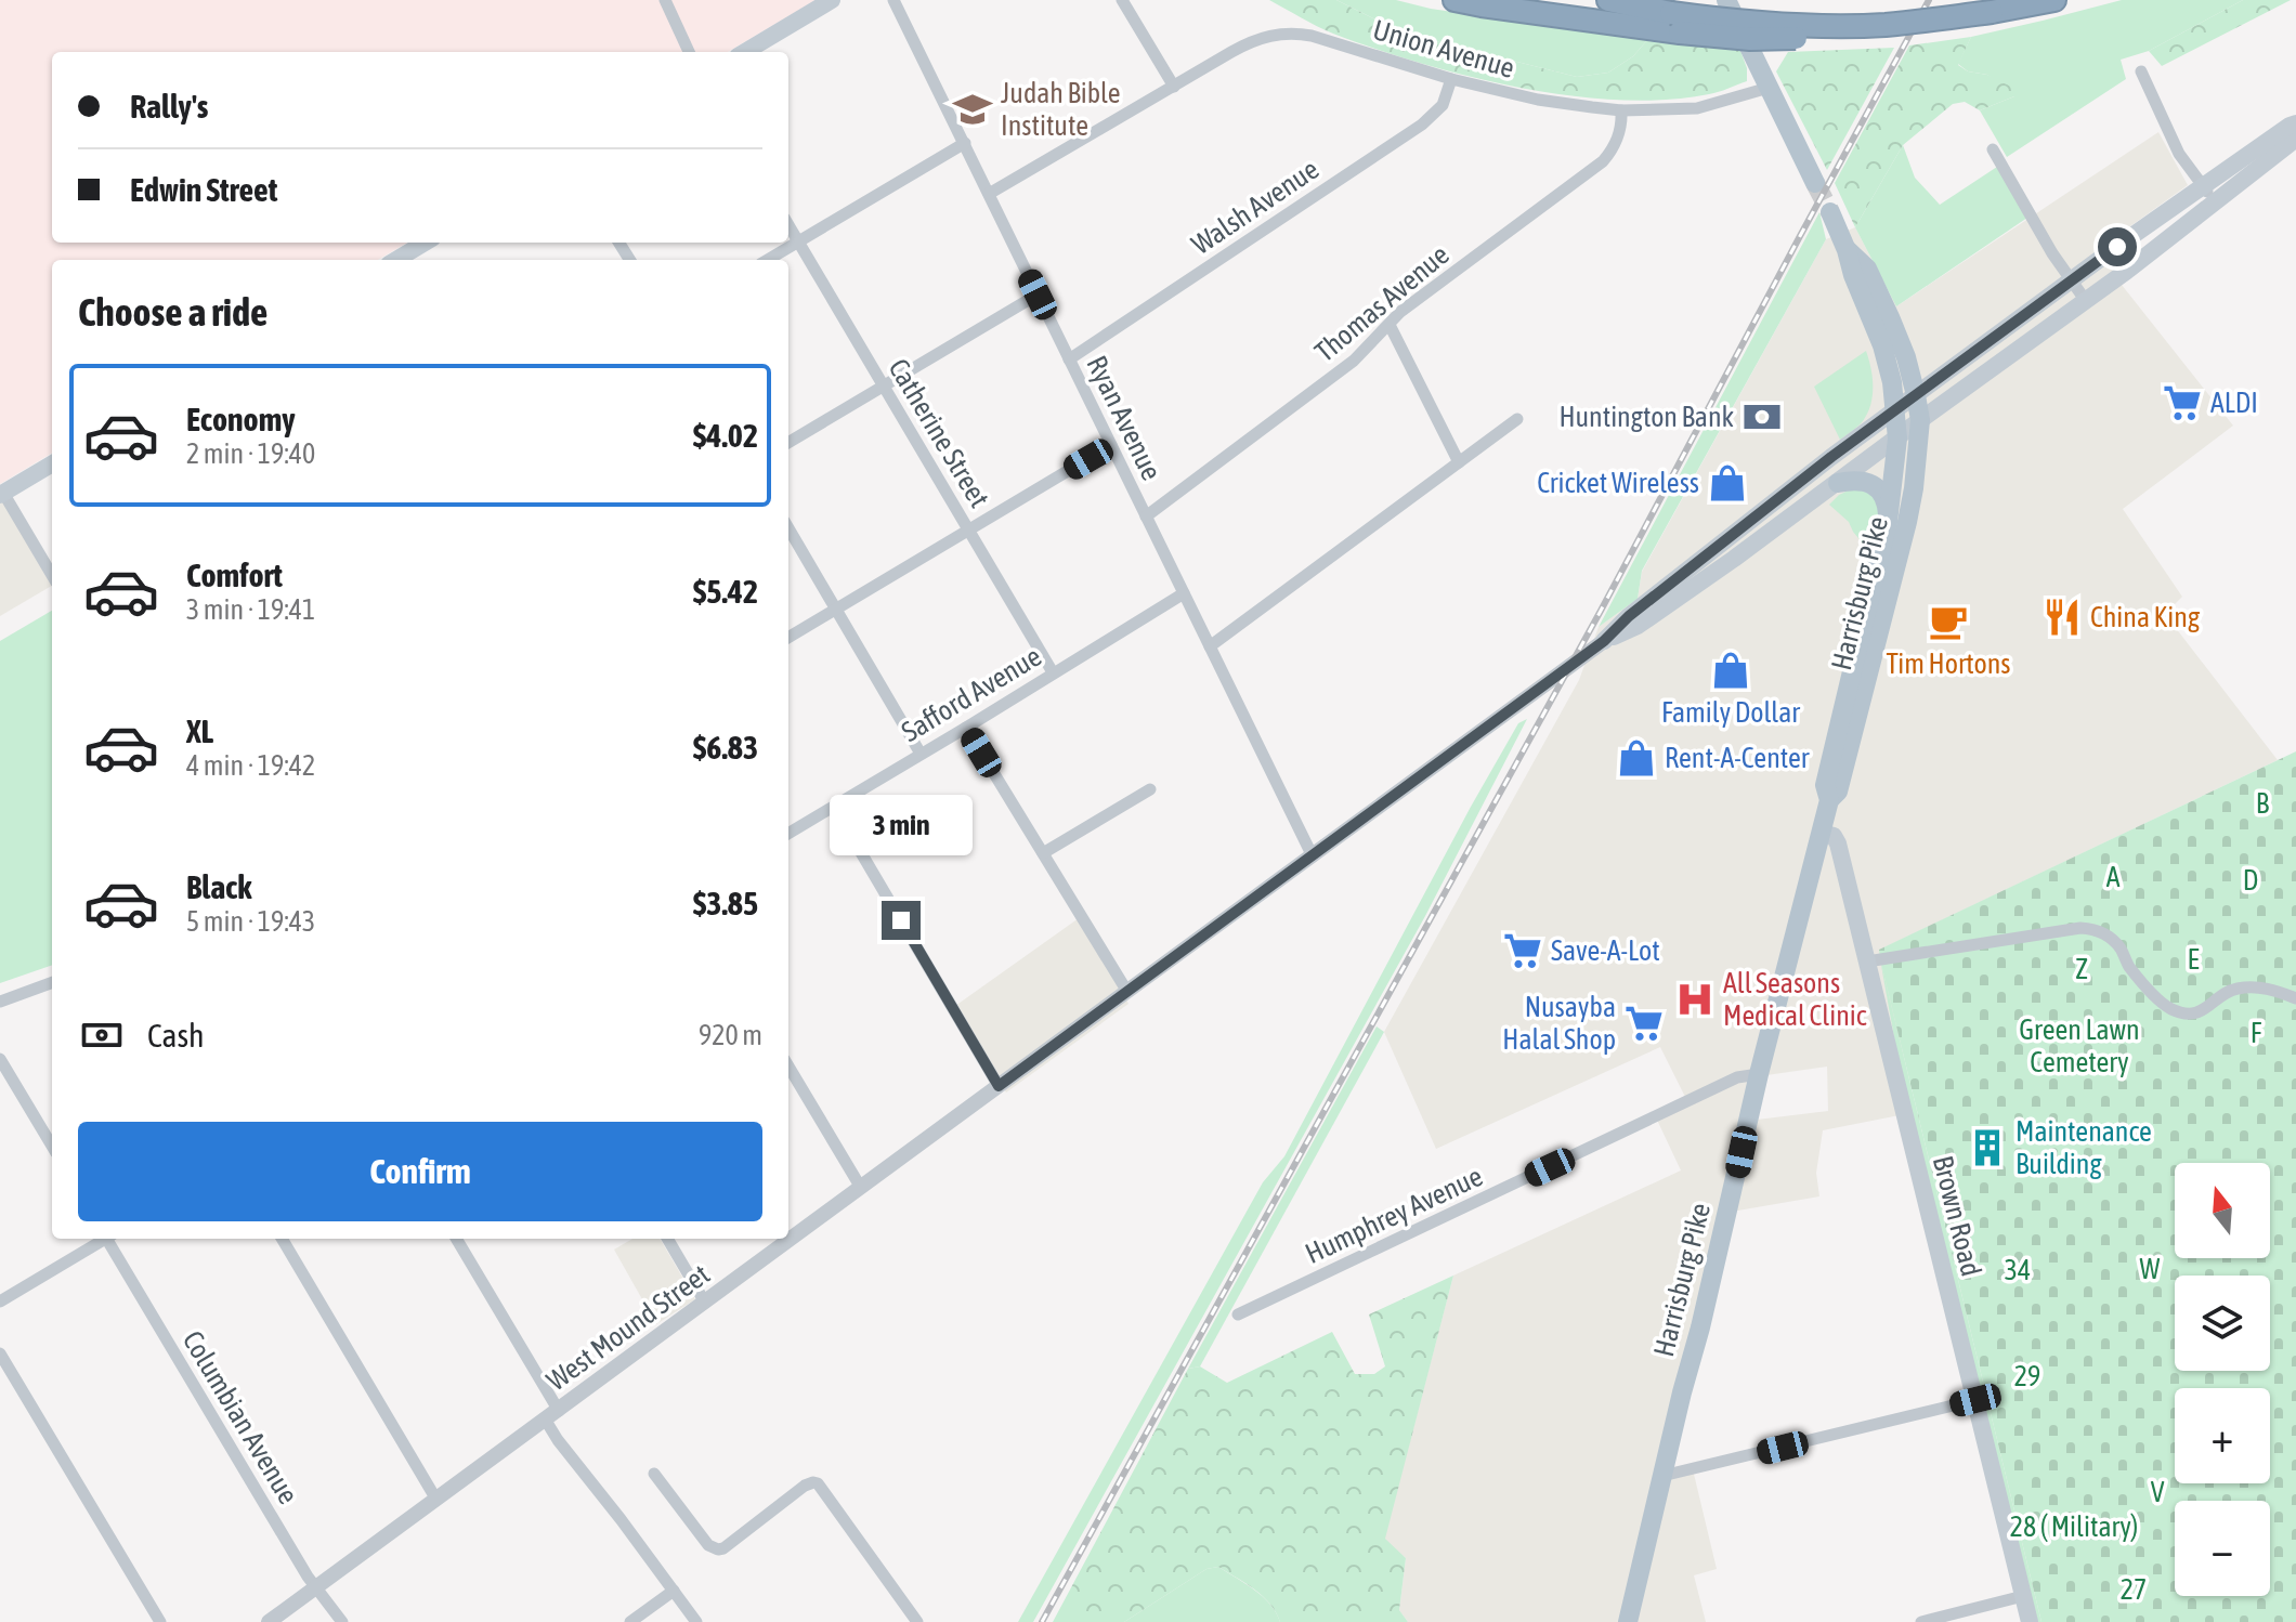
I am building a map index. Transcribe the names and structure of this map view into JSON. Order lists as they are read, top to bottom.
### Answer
{
  "streets": {
    "main road": ["Harrisburg Pike", "Brown Road", "West Mound Street"],
    "street": [
      "Union Avenue",
      "Walsh Avenue",
      "Thomas Avenue",
      "Ryan Avenue",
      "Catherine Street",
      "Safford Avenue",
      "Humphrey Avenue",
      "Columbian Avenue"
    ]
  },
  "crossings": [
    ["Union Avenue", "Walsh Avenue"],
    ["Union Avenue", "Thomas Avenue"],
    ["Union Avenue", "Ryan Avenue"],
    ["Walsh Avenue", "Ryan Avenue"],
    ["Thomas Avenue", "Ryan Avenue"],
    ["Ryan Avenue", "Safford Avenue"],
    ["Ryan Avenue", "West Mound Street"],
    ["Catherine Street", "Safford Avenue"],
    ["Harrisburg Pike", "Humphrey Avenue"],
    ["Harrisburg Pike", "Brown Road"],
    ["Harrisburg Pike", "West Mound Street"],
    ["West Mound Street", "Columbian Avenue"]
  ],
  "parks": [
    "B",
    "A",
    "D",
    "E",
    "Z",
    "Green Lawn Cemetery",
    "F",
    "W",
    "34",
    "29",
    "V",
    "28 ( Military)",
    "27"
  ],
  "places": {
    "school or university": ["Judah Bible Institute"],
    "supermarket": ["ALDI", "Save-A-Lot", "Nusayba Halal Shop"],
    "bank": ["Huntington Bank"],
    "shop": ["Cricket Wireless", "Family Dollar", "Rent-A-Center"],
    "restaurant": ["China King"],
    "cafe": ["Tim Hortons"],
    "hospital": ["All Seasons Medical Clinic"],
    "building": ["Maintenance Building"]
  },
  "north": "top",
  "page": {
    "banner": ["Rally's", "Edwin Street"],
    "heading": "Choose a ride",
    "list": [
      {
        "name": "Economy",
        "note": "2 min · 19:40",
        "value": "$4.02"
      },
      {
        "name": "Comfort",
        "note": "3 min · 19:41",
        "value": "$5.42"
      },
      {
        "name": "XL",
        "note": "4 min · 19:42",
        "value": "$6.83"
      },
      {
        "name": "Black",
        "note": "5 min · 19:43",
        "value": "$3.85"
      }
    ],
    "bubble": "3 min",
    "pay": ["Cash", "920 m"],
    "buttons": "Confirm",
    "map_buttons": ["+", "−"]
  }
}
